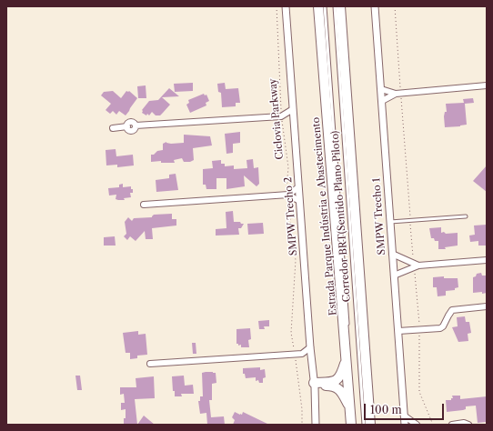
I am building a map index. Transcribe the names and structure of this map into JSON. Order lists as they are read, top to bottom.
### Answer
{
  "streets": {
    "highway": ["Estrada Parque Indústria e Abastecimento"],
    "street": ["SMPW Trecho 2", "SMPW Trecho 1"],
    "lane": ["Corredor BRT(Sentido Plano Piloto)"],
    "path": ["Ciclovia Parkway"]
  },
  "scale_bar": "100 m"
}
